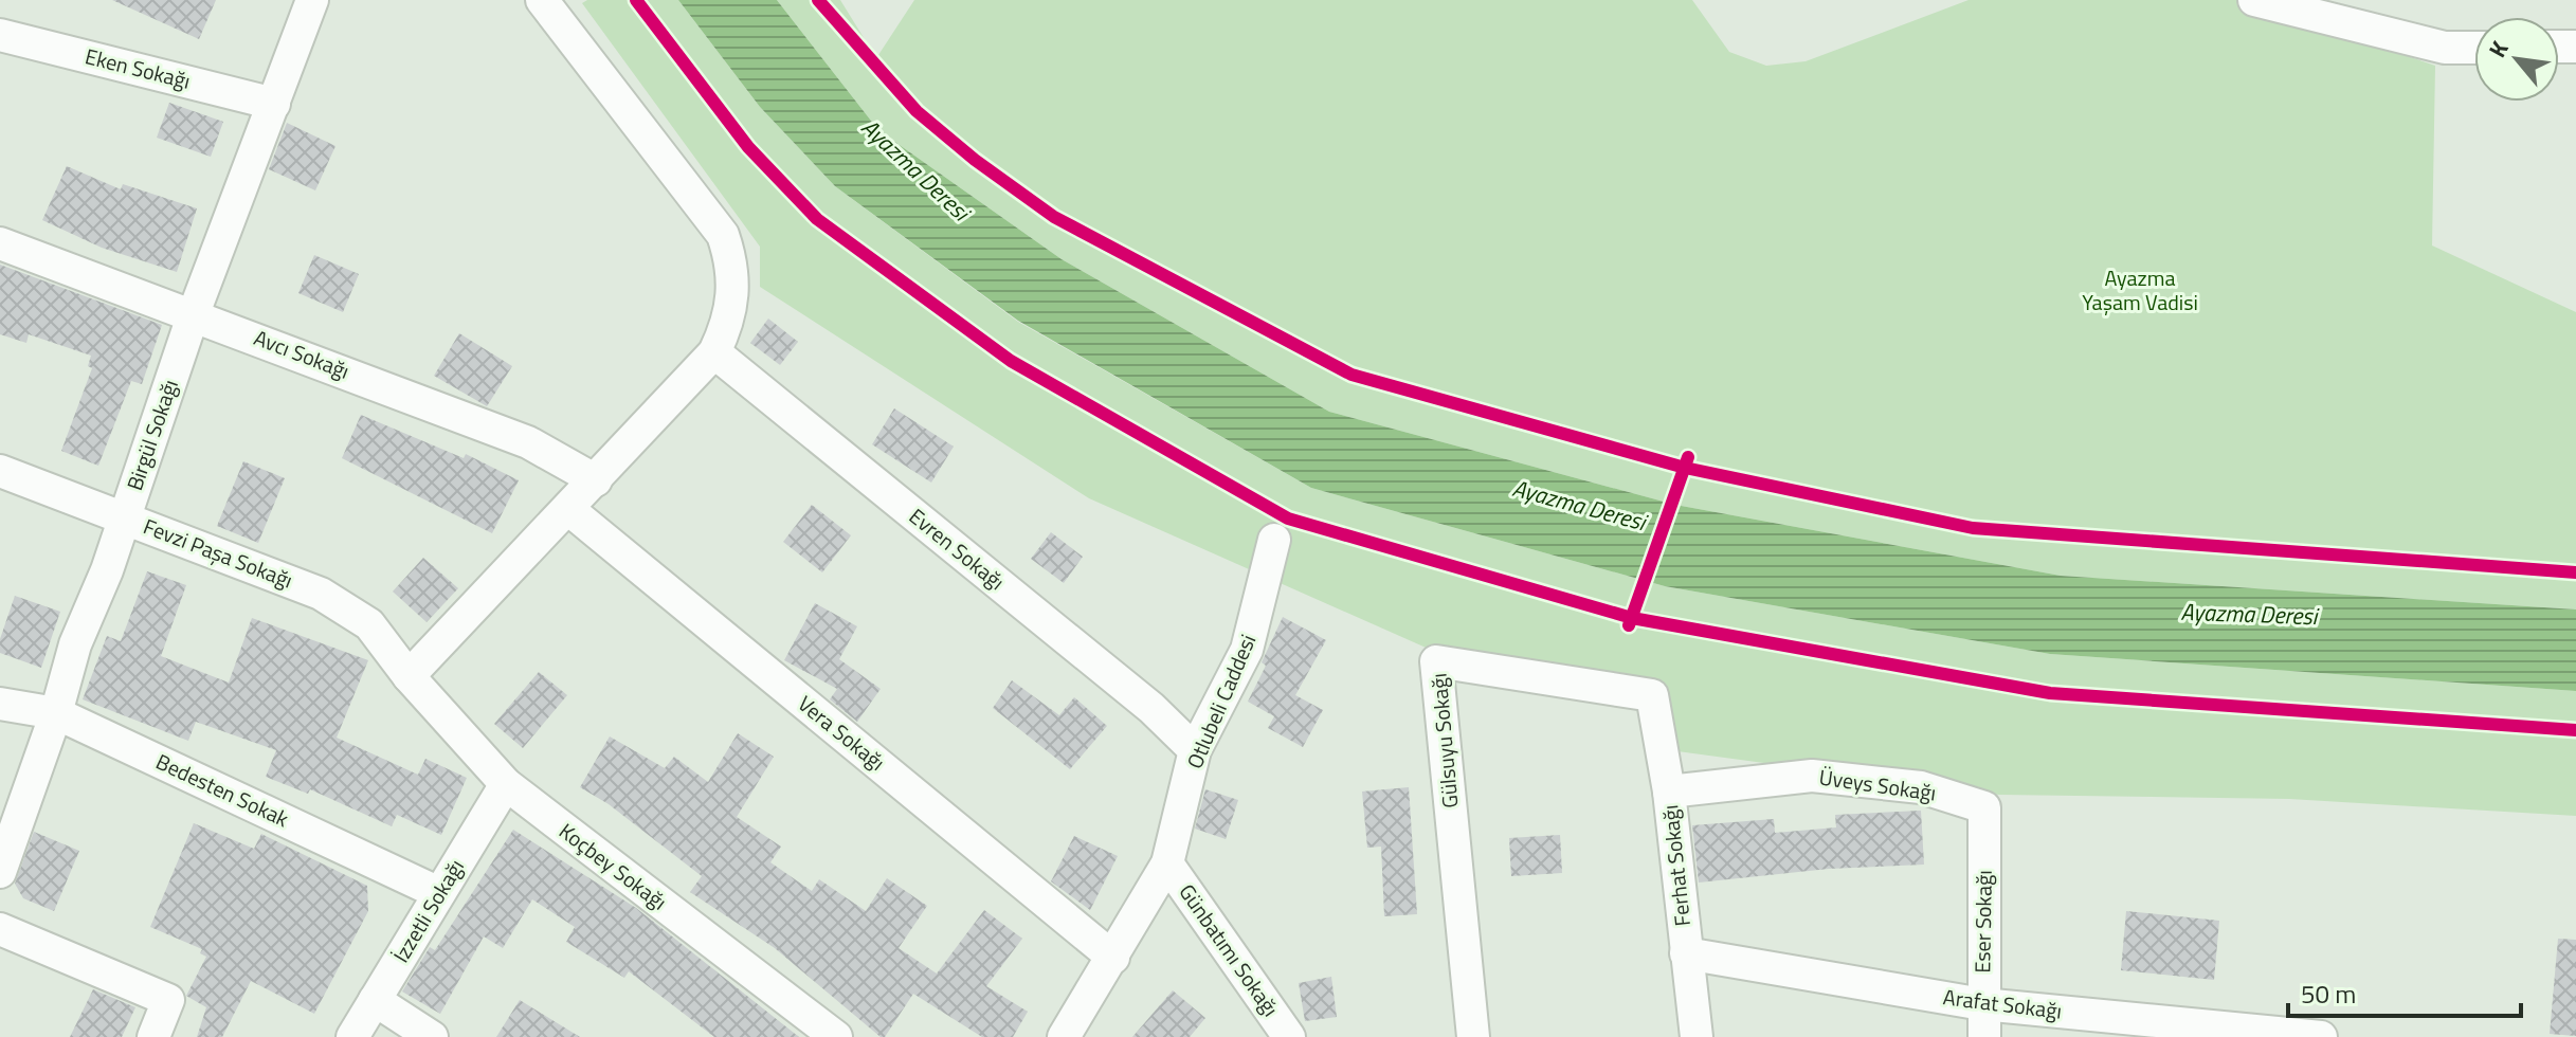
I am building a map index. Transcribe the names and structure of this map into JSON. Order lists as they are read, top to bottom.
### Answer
{
  "streets": {
    "street": [
      "Eken Sokağı",
      "Avcı Sokağı",
      "Birgül Sokağı",
      "Evren Sokağı",
      "Fevzi Paşa Sokağı",
      "Otlubeli Caddesi",
      "Vera Sokağı",
      "Gülsuyu Sokağı",
      "Üveys Sokağı",
      "Bedesten Sokak",
      "Ferhat Sokağı",
      "Koçbey Sokağı",
      "İzzetli Sokağı",
      "Eser Sokağı",
      "Günbatımı Sokağı",
      "Arafat Sokağı"
    ]
  },
  "crossings": [
    ["Eken Sokağı", "Birgül Sokağı"],
    ["Avcı Sokağı", "Birgül Sokağı"],
    ["Birgül Sokağı", "Fevzi Paşa Sokağı"],
    ["Birgül Sokağı", "Bedesten Sokak"],
    ["Evren Sokağı", "Otlubeli Caddesi"],
    ["Fevzi Paşa Sokağı", "Koçbey Sokağı"],
    ["Otlubeli Caddesi", "Vera Sokağı"],
    ["Otlubeli Caddesi", "Günbatımı Sokağı"],
    ["Gülsuyu Sokağı", "Ferhat Sokağı"],
    ["Üveys Sokağı", "Ferhat Sokağı"],
    ["Üveys Sokağı", "Eser Sokağı"],
    ["Bedesten Sokak", "İzzetli Sokağı"],
    ["Ferhat Sokağı", "Arafat Sokağı"],
    ["Koçbey Sokağı", "İzzetli Sokağı"],
    ["Eser Sokağı", "Arafat Sokağı"]
  ],
  "water": ["Ayazma Deresi"],
  "parks": ["Ayazma Yaşam Vadisi"],
  "scale_bar": "50 m",
  "north": "top left"
}
